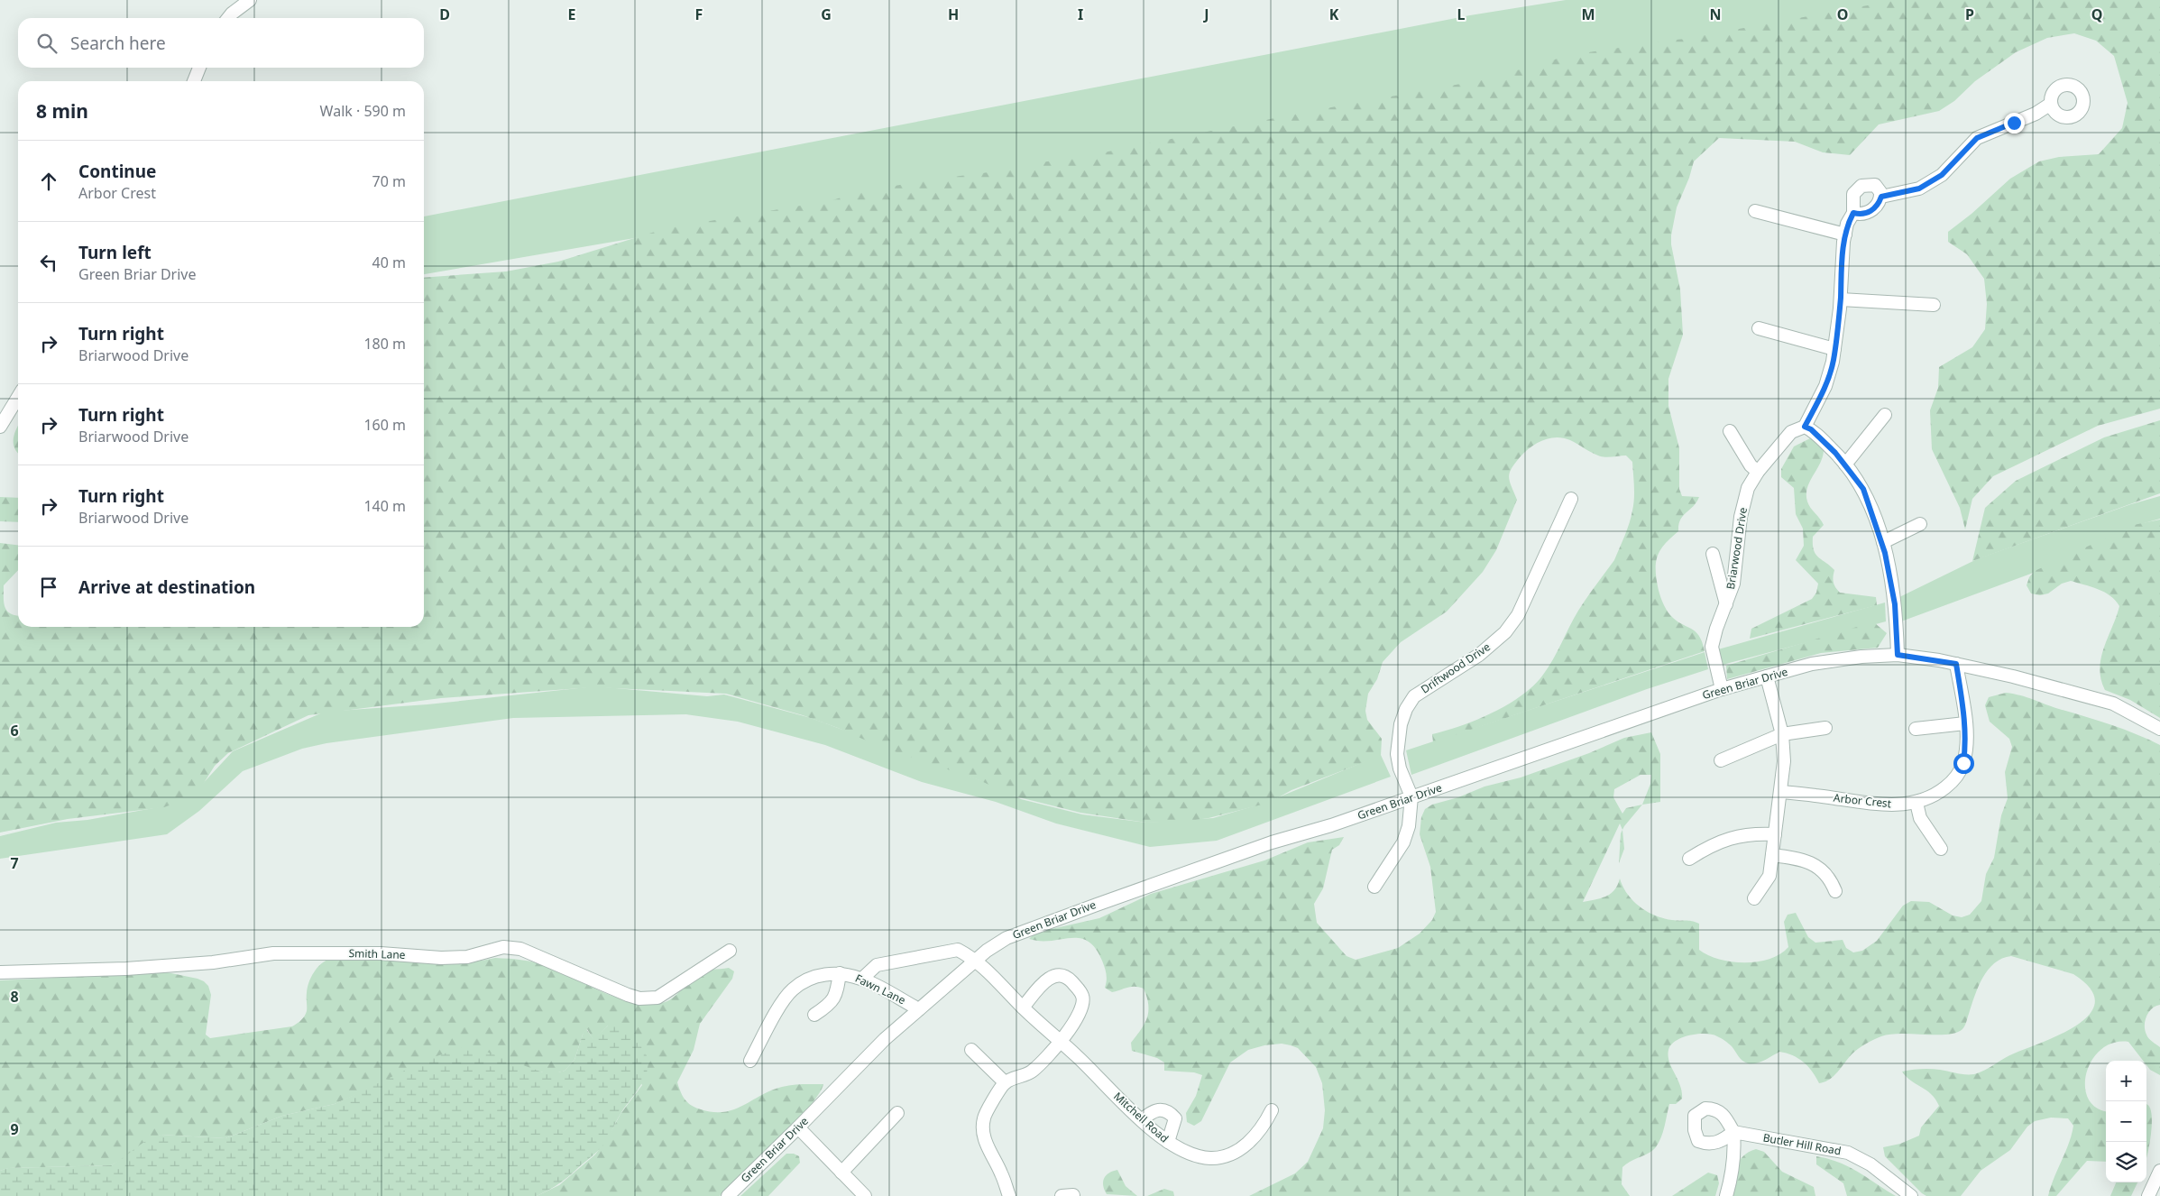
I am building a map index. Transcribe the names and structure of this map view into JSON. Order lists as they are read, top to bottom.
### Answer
{
  "streets": {
    "street": [
      "Briarwood Drive",
      "Driftwood Drive",
      "Green Briar Drive",
      "Arbor Crest",
      "Smith Lane",
      "Fawn Lane",
      "Mitchell Road",
      "Butler Hill Road"
    ]
  },
  "crossings": [
    ["Briarwood Drive", "Green Briar Drive"],
    ["Driftwood Drive", "Green Briar Drive"],
    ["Green Briar Drive", "Arbor Crest"],
    ["Green Briar Drive", "Fawn Lane"],
    ["Green Briar Drive", "Mitchell Road"],
    ["Fawn Lane", "Mitchell Road"]
  ],
  "page": {
    "search": "Search here",
    "heading": ["8 min", "Walk · 590 m"],
    "list": [
      ["Continue", "Arbor Crest", "70 m"],
      ["Turn left", "Green Briar Drive", "40 m"],
      ["Turn right", "Briarwood Drive", "180 m"],
      ["Turn right", "Briarwood Drive", "160 m"],
      ["Turn right", "Briarwood Drive", "140 m"],
      "Arrive at destination"
    ],
    "map_buttons": ["+", "−"]
  },
  "grid": {
    "columns": [
      "D",
      "E",
      "F",
      "G",
      "H",
      "I",
      "J",
      "K",
      "L",
      "M",
      "N",
      "O",
      "P",
      "Q"
    ],
    "rows": [
      "6",
      "7",
      "8",
      "9"
    ]
  }
}
